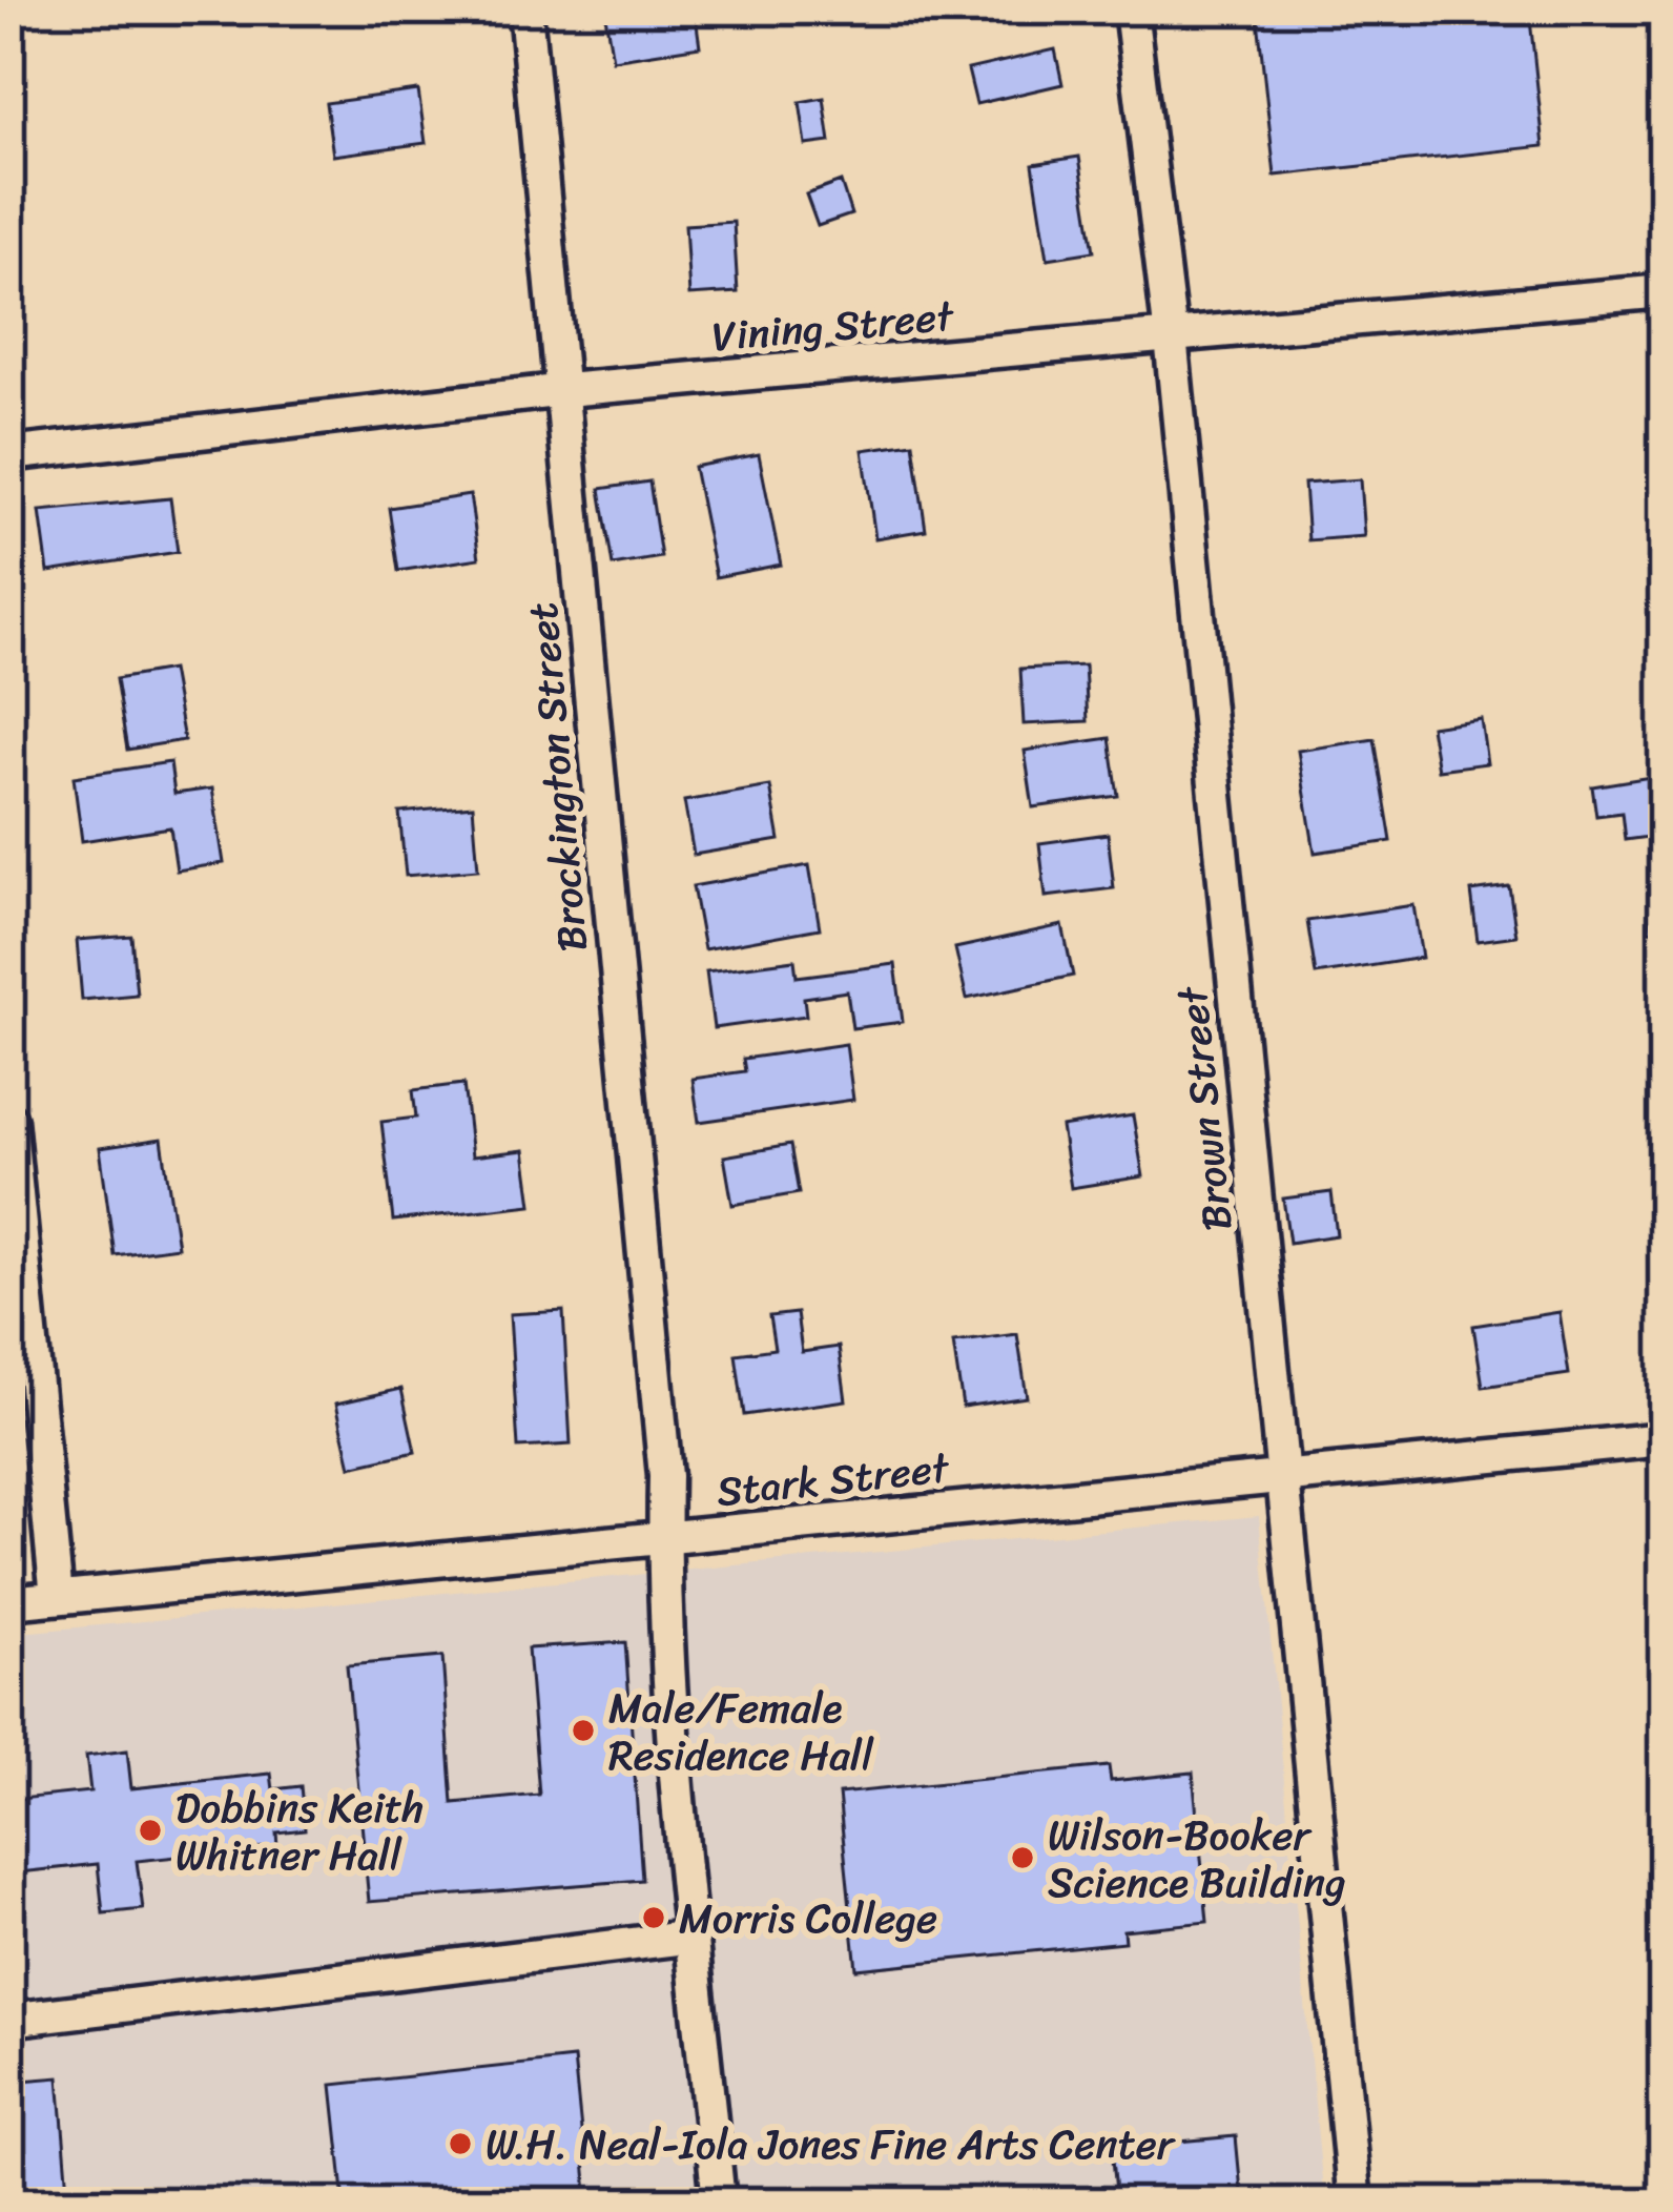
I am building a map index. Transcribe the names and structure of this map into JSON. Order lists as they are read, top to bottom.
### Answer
{
  "streets": {
    "street": [
      "Vining Street",
      "Brockington Street",
      "Brown Street",
      "Stark Street"
    ]
  },
  "crossings": [
    ["Vining Street", "Brockington Street"],
    ["Vining Street", "Brown Street"],
    ["Brockington Street", "Stark Street"],
    ["Brown Street", "Stark Street"]
  ],
  "places": [
    "Male/Female Residence Hall",
    "Dobbins Keith Whitner Hall",
    "Wilson-Booker Science Building",
    "Morris College",
    "W.H. Neal-Iola Jones Fine Arts Center"
  ]
}
